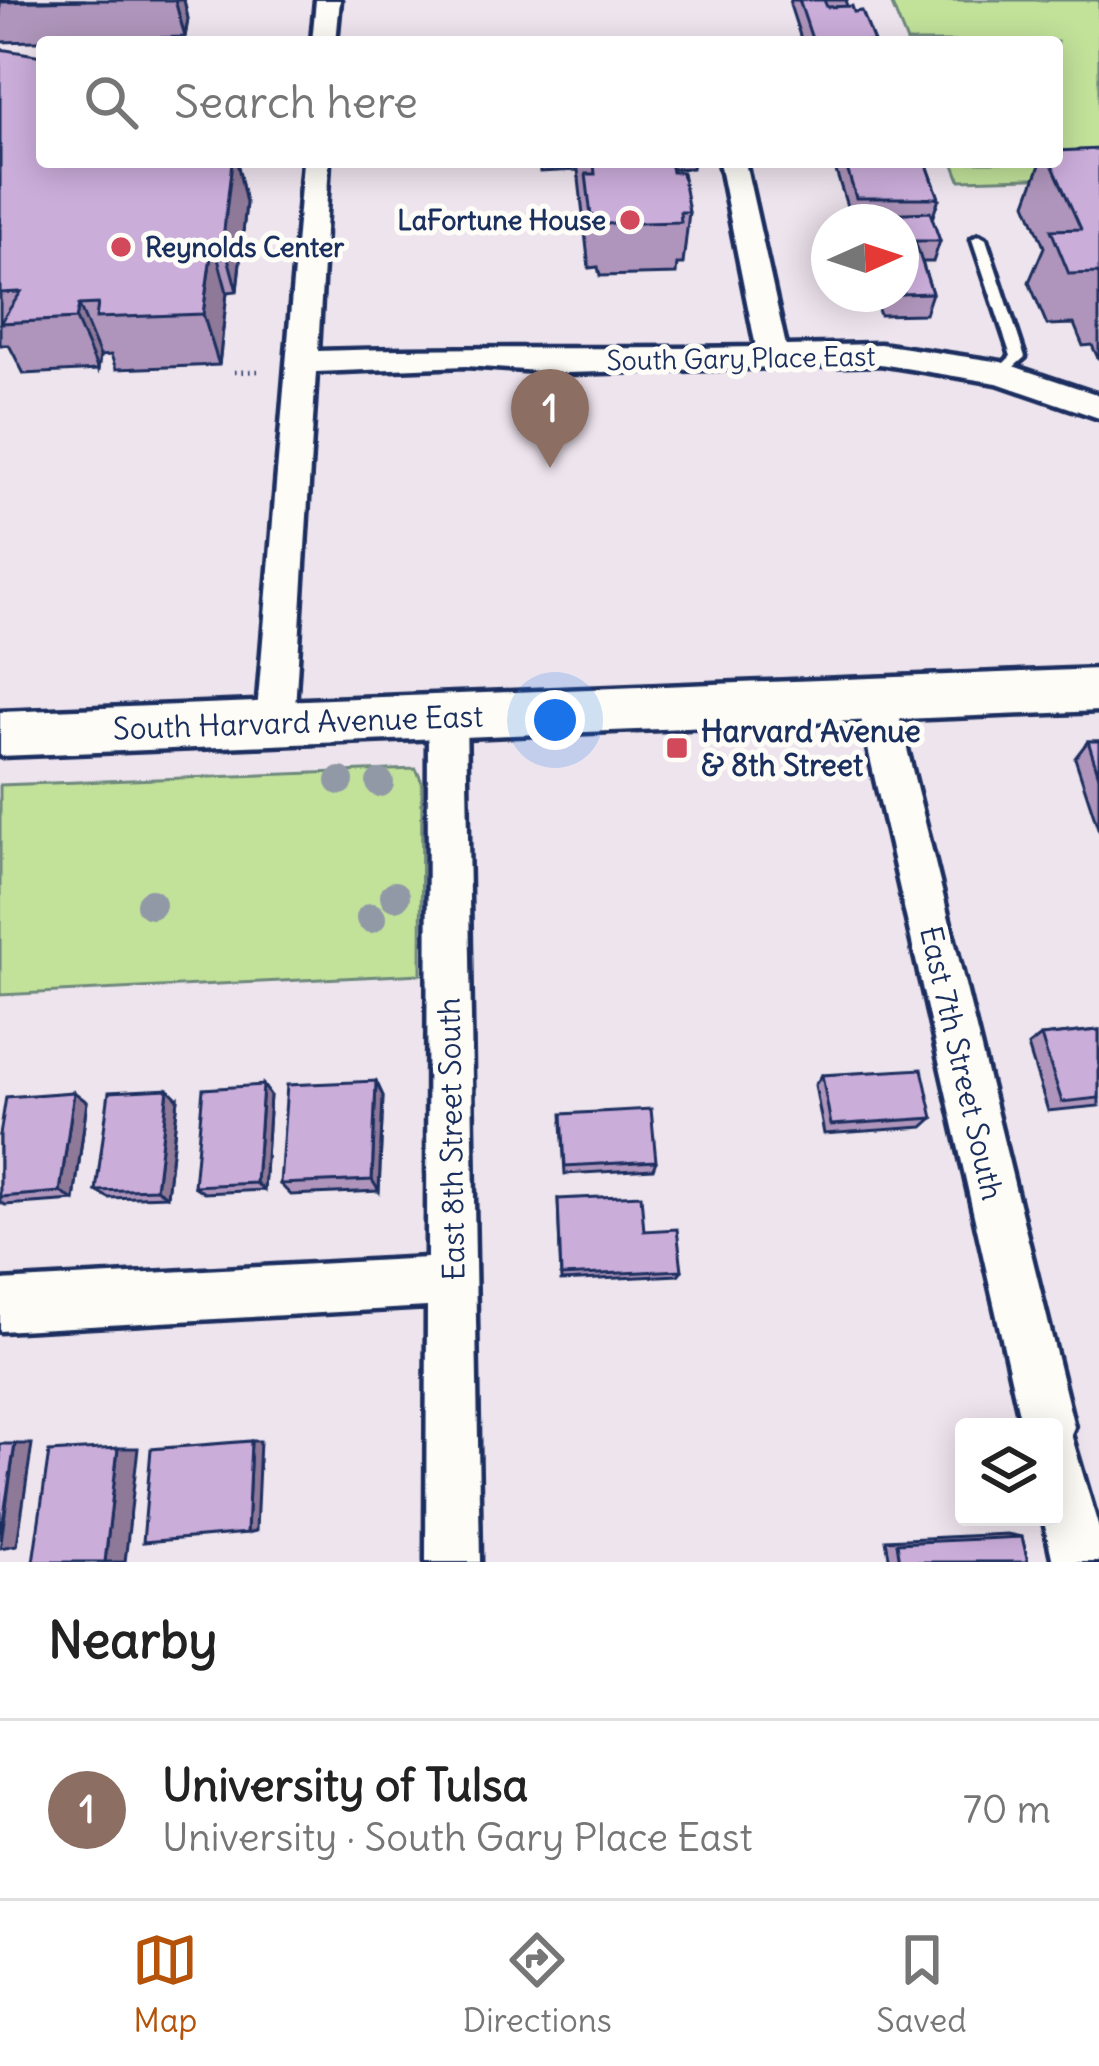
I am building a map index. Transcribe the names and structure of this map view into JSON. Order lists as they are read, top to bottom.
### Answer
{
  "streets": {
    "main road": ["South Harvard Avenue East"],
    "street": ["South Gary Place East", "East 7th Street South", "East 8th Street South"]
  },
  "crossings": [
    ["South Harvard Avenue East", "East 7th Street South"],
    ["South Harvard Avenue East", "East 8th Street South"]
  ],
  "places": {
    "other": ["LaFortune House", "Reynolds Center"],
    "transit": ["Harvard Avenue & 8th Street"]
  },
  "north": "right",
  "page": {
    "search": "Search here",
    "pins": "1",
    "heading": "Nearby",
    "list": [
      {
        "mark": "1",
        "name": "University of Tulsa",
        "note": "University · South Gary Place East",
        "value": "70 m"
      }
    ],
    "nav": ["Map", "Directions", "Saved"]
  }
}
